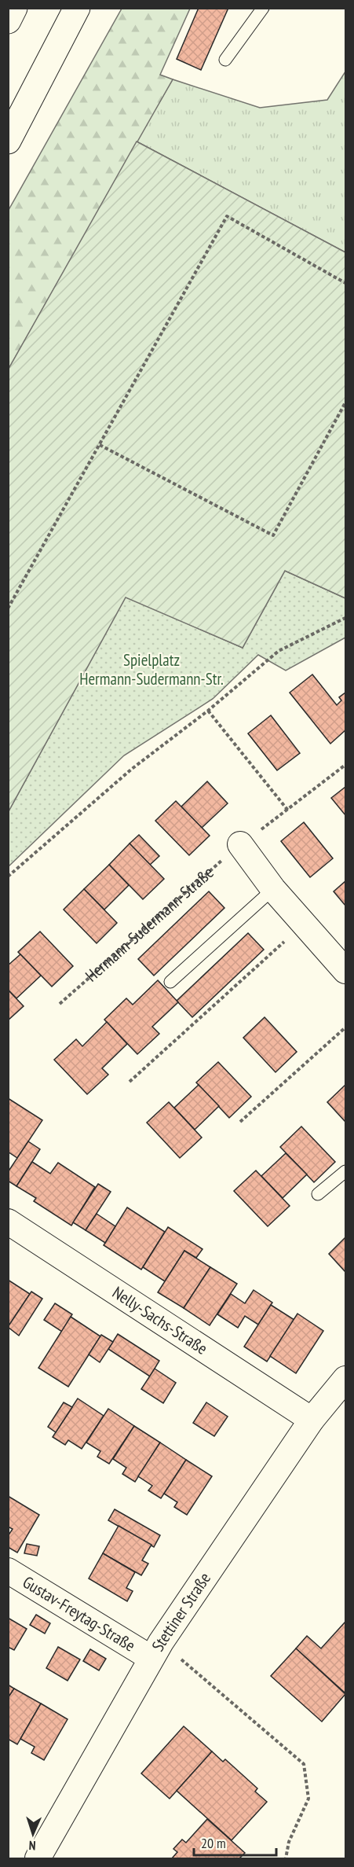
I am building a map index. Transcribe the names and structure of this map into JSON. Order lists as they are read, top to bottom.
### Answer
{
  "streets": {
    "street": ["Nelly-Sachs-Straße", "Stettiner Straße", "Gustav-Freytag-Straße"],
    "path": ["Hermann-Sudermann-Straße"]
  },
  "crossings": [
    ["Nelly-Sachs-Straße", "Stettiner Straße"],
    ["Stettiner Straße", "Gustav-Freytag-Straße"]
  ],
  "parks": ["Spielplatz Hermann-Sudermann-Str."],
  "scale_bar": "20 m",
  "north": "bottom"
}
